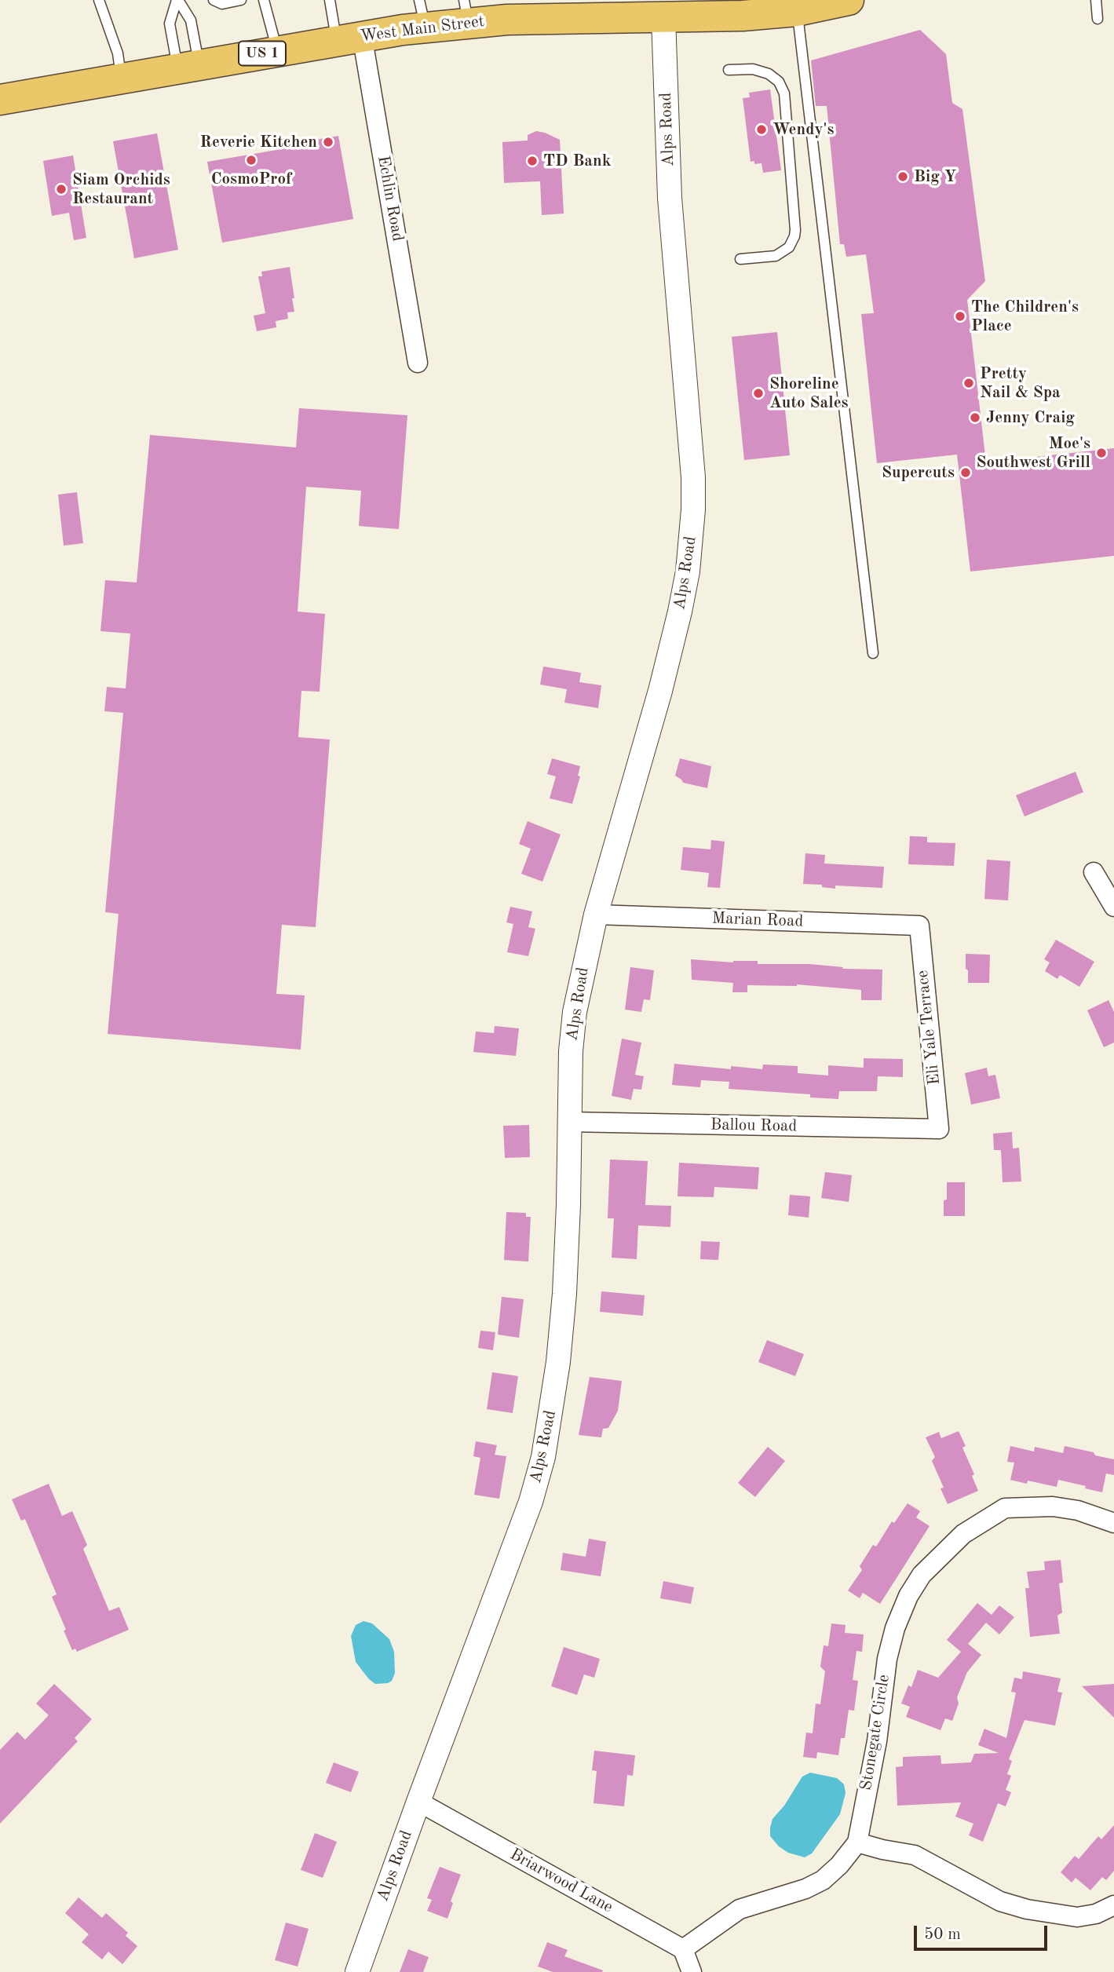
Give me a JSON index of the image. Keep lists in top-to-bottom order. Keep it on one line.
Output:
{"streets":{"main road":["West Main Street","US 1"],"street":["Alps Road","Echlin Road","Marian Road","Eli Yale Terrace","Ballou Road","Stonegate Circle","Briarwood Lane"]},"crossings":[["West Main Street","Alps Road"],["West Main Street","Echlin Road"],["Alps Road","Marian Road"],["Alps Road","Ballou Road"],["Alps Road","Briarwood Lane"],["Marian Road","Eli Yale Terrace"],["Eli Yale Terrace","Ballou Road"]],"places":["Wendy's","Reverie Kitchen","CosmoProf","TD Bank","Big Y","Siam Orchids Restaurant","The Children's Place","Pretty Nail & Spa","Shoreline Auto Sales","Jenny Craig","Moe's Southwest Grill","Supercuts"],"scale_bar":"50 m"}
